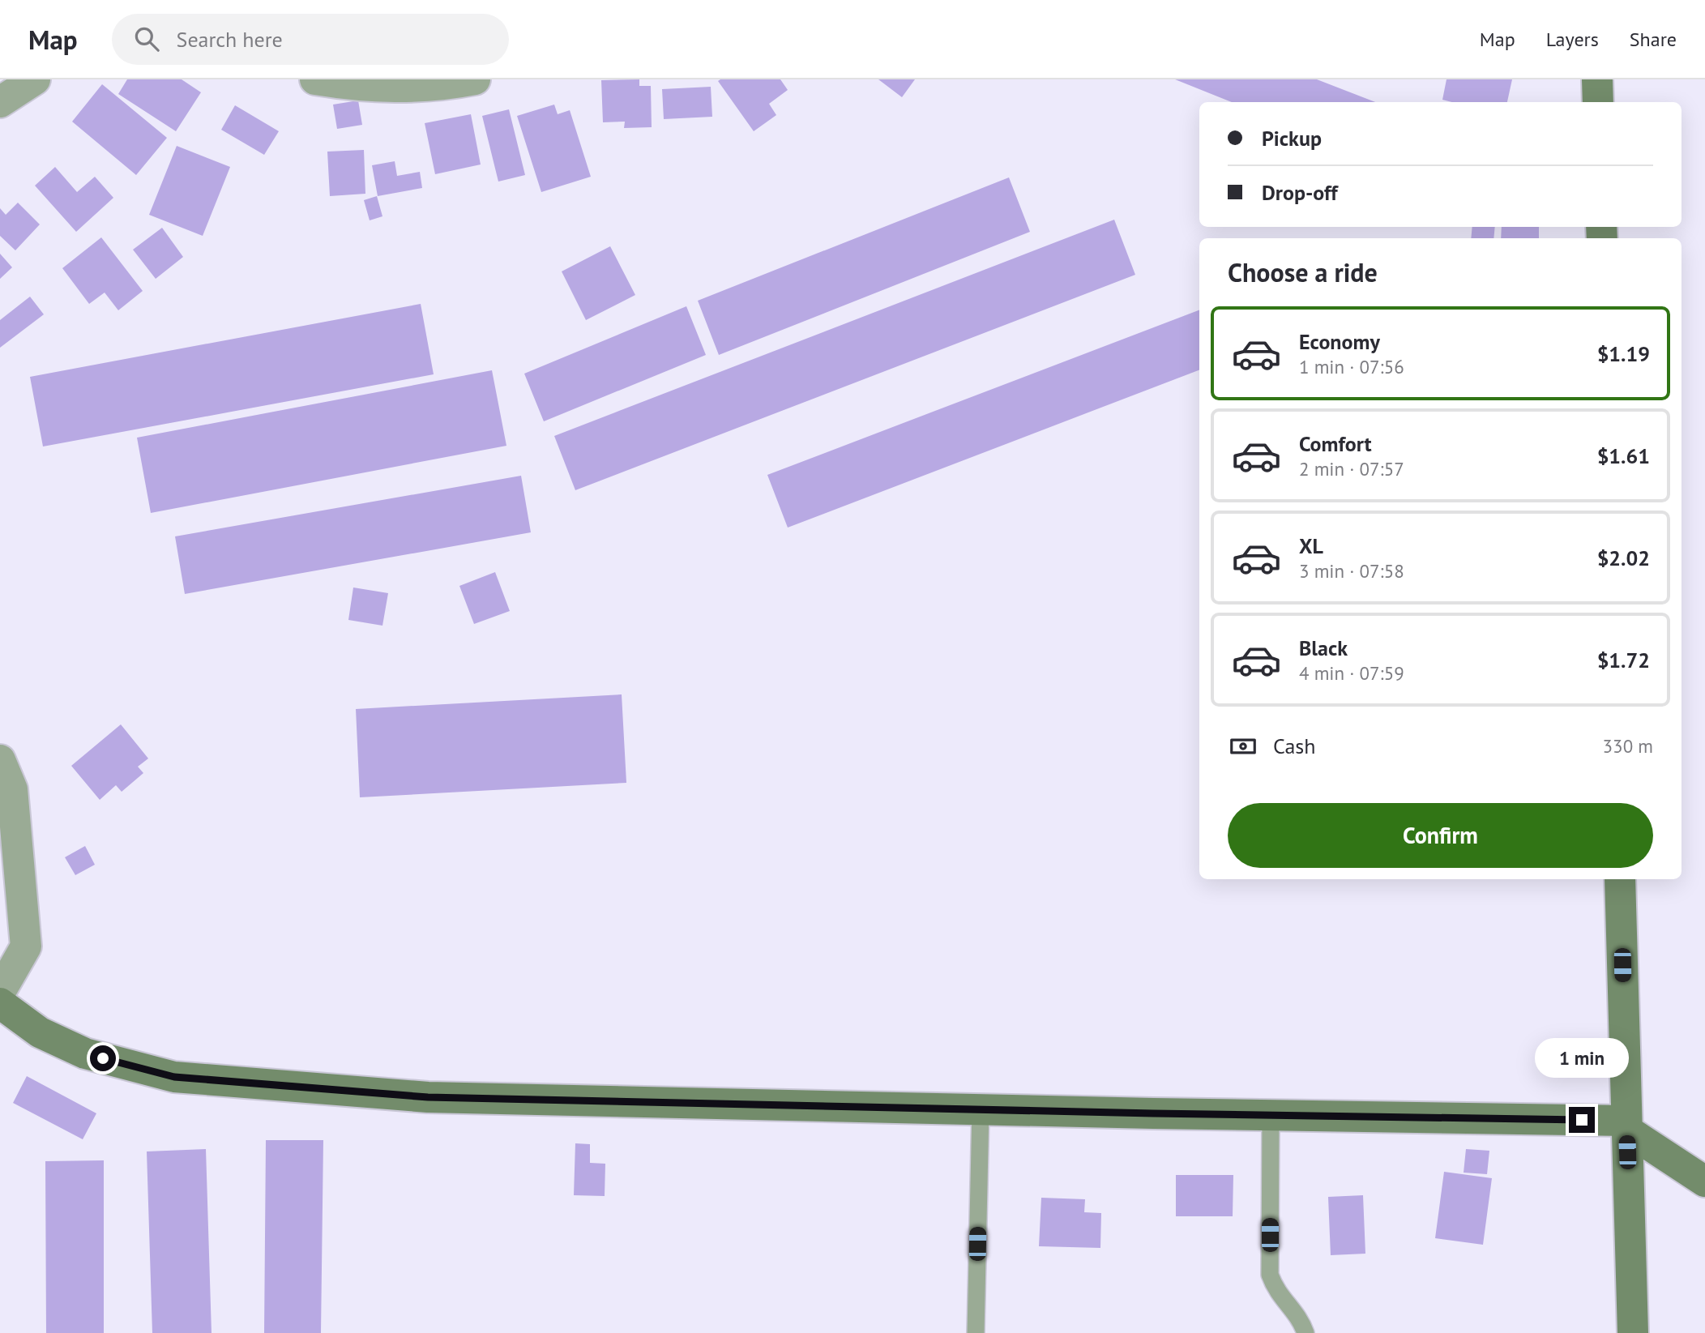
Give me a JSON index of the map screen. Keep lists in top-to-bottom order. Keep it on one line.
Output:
{"page":{"header":"Map","search":"Search here","nav":["Map","Layers","Share"],"banner":["Pickup","Drop-off"],"heading":"Choose a ride","list":[{"name":"Economy","note":"1 min · 07:56","value":"$1.19"},{"name":"Comfort","note":"2 min · 07:57","value":"$1.61"},{"name":"XL","note":"3 min · 07:58","value":"$2.02"},{"name":"Black","note":"4 min · 07:59","value":"$1.72"}],"pay":["Cash","330 m"],"buttons":"Confirm","bubble":"1 min"}}
